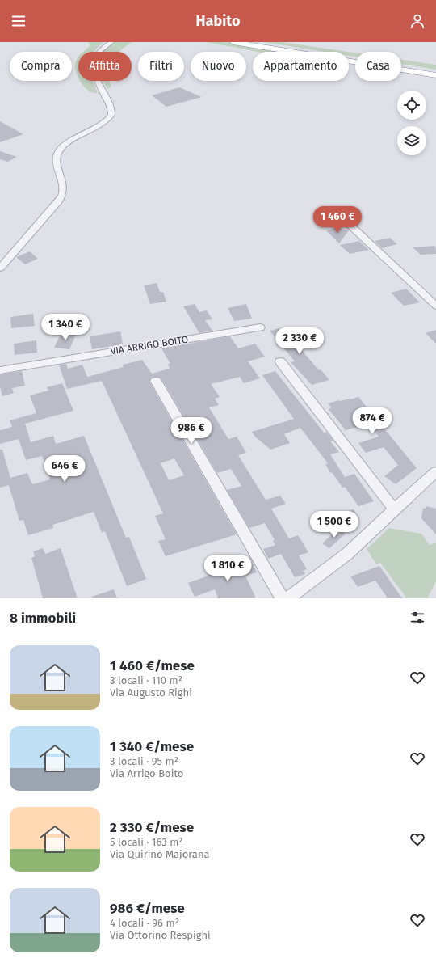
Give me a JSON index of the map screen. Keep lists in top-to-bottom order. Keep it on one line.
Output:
{"streets":{"street":["VIA ARRIGO BOITO"]},"page":{"header":"Habito","chip":["Compra","Affitta","Filtri","Nuovo","Appartamento","Casa"],"price":["1 460 €","1 340 €","2 330 €","874 €","986 €","646 €","1 500 €","1 810 €"],"heading":"8 immobili","list":[{"name":"1 460 €/mese","note":"3 locali · 110 m² · Via Augusto Righi"},{"name":"1 340 €/mese","note":"3 locali · 95 m² · Via Arrigo Boito"},{"name":"2 330 €/mese","note":"5 locali · 163 m² · Via Quirino Majorana"},{"name":"986 €/mese","note":"4 locali · 96 m² · Via Ottorino Respighi"}]}}
